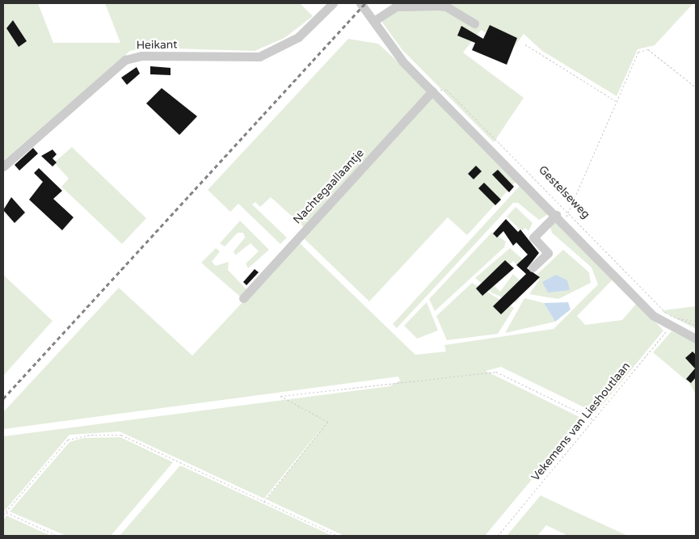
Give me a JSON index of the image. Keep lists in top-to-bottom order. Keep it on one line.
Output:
{"streets":{"street":["Heikant","Nachtegaallaantje","Gestelseweg"],"path":["Vekemens van Lieshoutlaan"]},"crossings":[["Nachtegaallaantje","Gestelseweg"],["Gestelseweg","Vekemens van Lieshoutlaan"]]}
